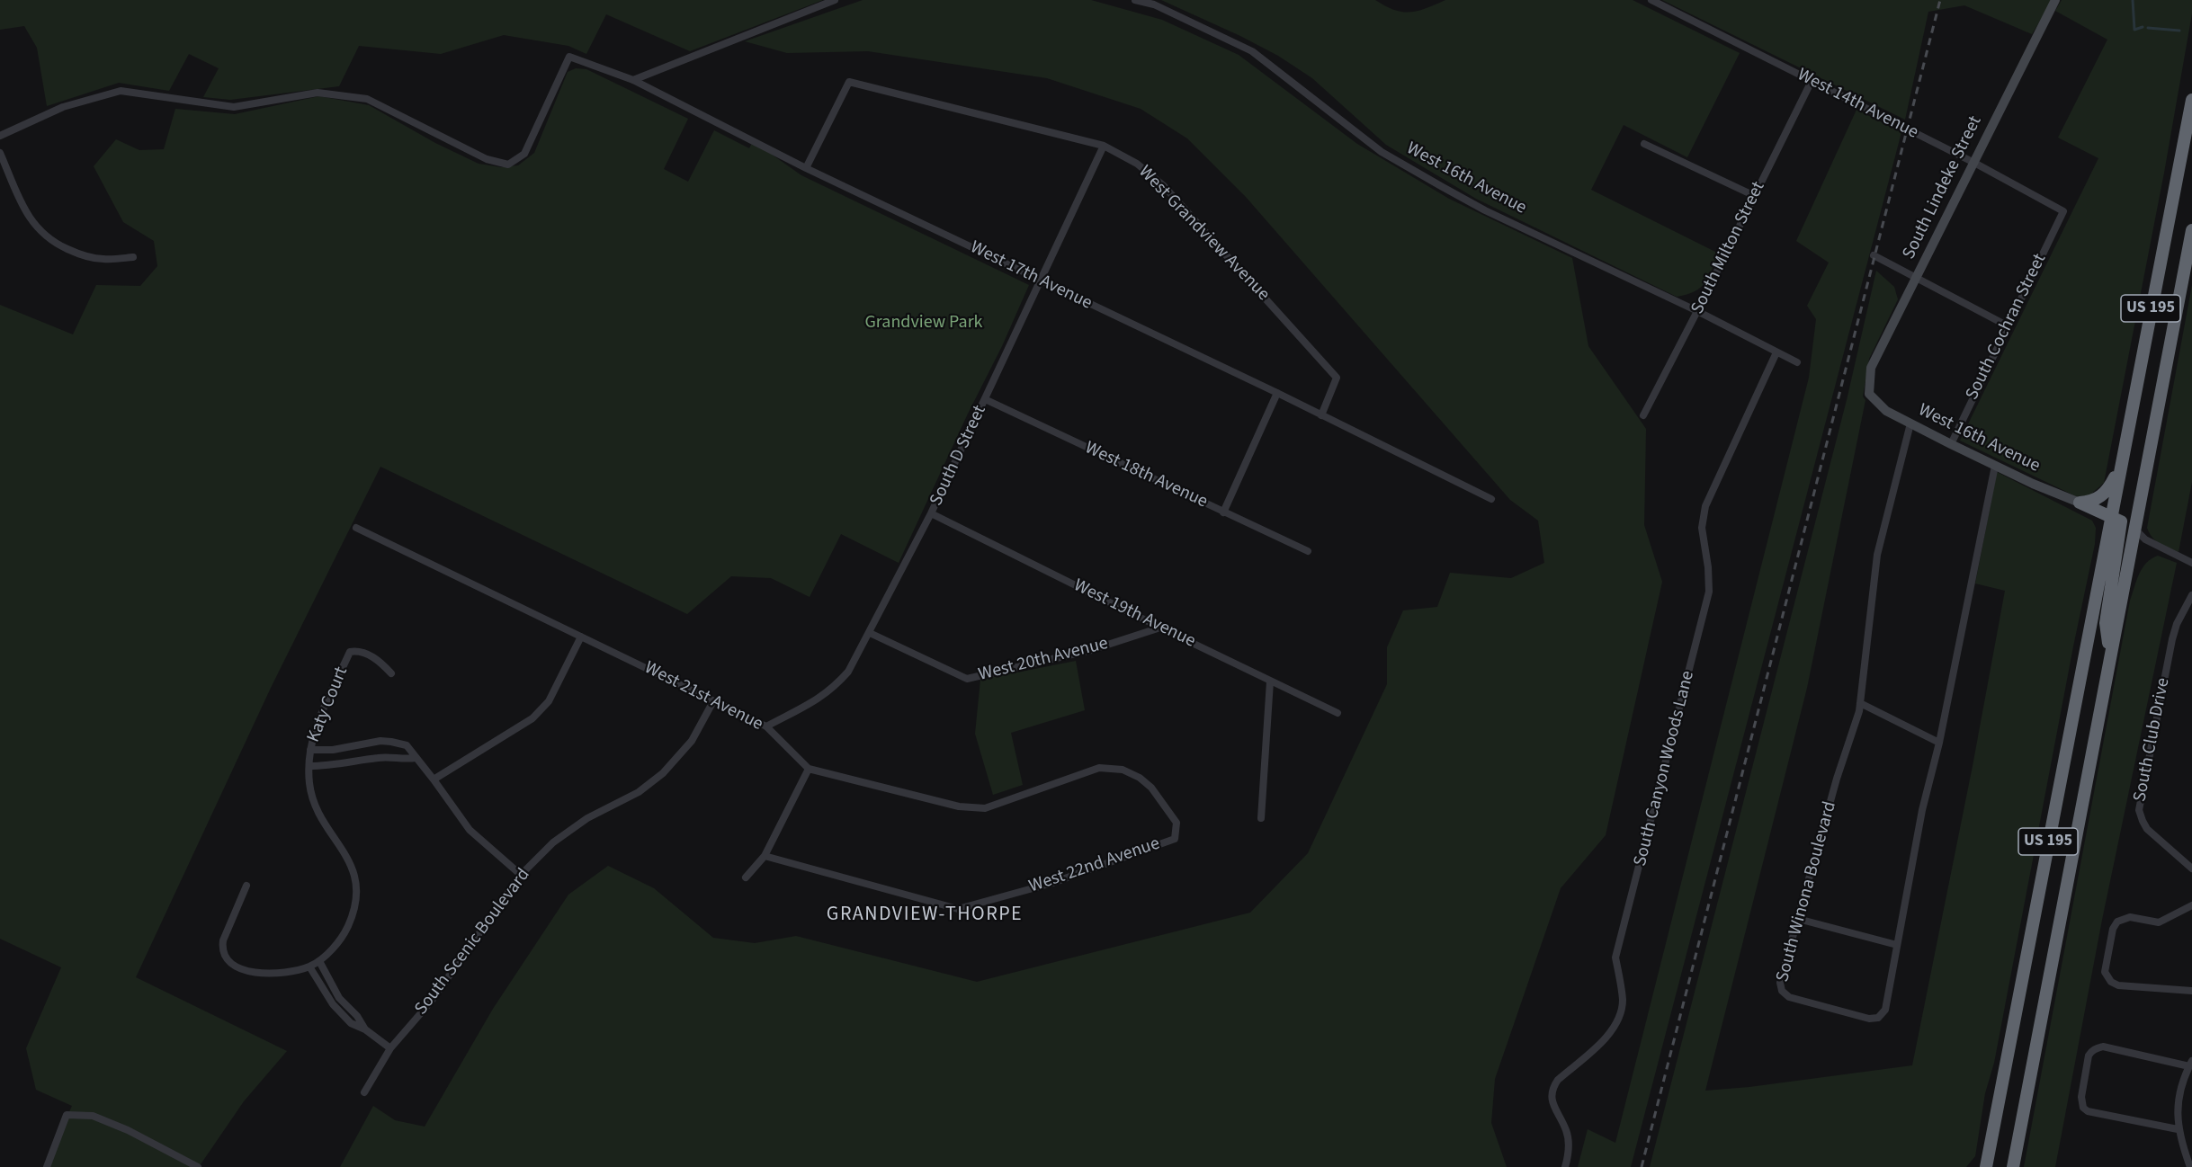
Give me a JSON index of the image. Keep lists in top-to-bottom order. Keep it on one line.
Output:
{"streets":{"highway":["US 195"],"street":["West 14th Avenue","West 16th Avenue","South Lindeke Street","West Grandview Avenue","South Milton Street","West 17th Avenue","South Cochran Street","South D Street","West 18th Avenue","West 19th Avenue","West 20th Avenue","West 21st Avenue","Katy Court","South Club Drive","South Canyon Woods Lane","West 22nd Avenue","South Winona Boulevard","South Scenic Boulevard"]},"crossings":[["West 14th Avenue","South Lindeke Street"],["West 14th Avenue","South Milton Street"],["West 14th Avenue","South Cochran Street"],["West 16th Avenue","South Lindeke Street"],["West 16th Avenue","South Milton Street"],["West 16th Avenue","South Cochran Street"],["West 16th Avenue","South Canyon Woods Lane"],["West 16th Avenue","South Winona Boulevard"],["West Grandview Avenue","West 17th Avenue"],["West Grandview Avenue","South D Street"],["West 17th Avenue","South D Street"],["South D Street","West 18th Avenue"],["South D Street","West 19th Avenue"],["South D Street","West 20th Avenue"],["South D Street","West 21st Avenue"],["West 19th Avenue","West 20th Avenue"],["West 21st Avenue","West 22nd Avenue"],["West 21st Avenue","South Scenic Boulevard"]],"districts":["GRANDVIEW-THORPE"],"parks":["Grandview Park"]}
